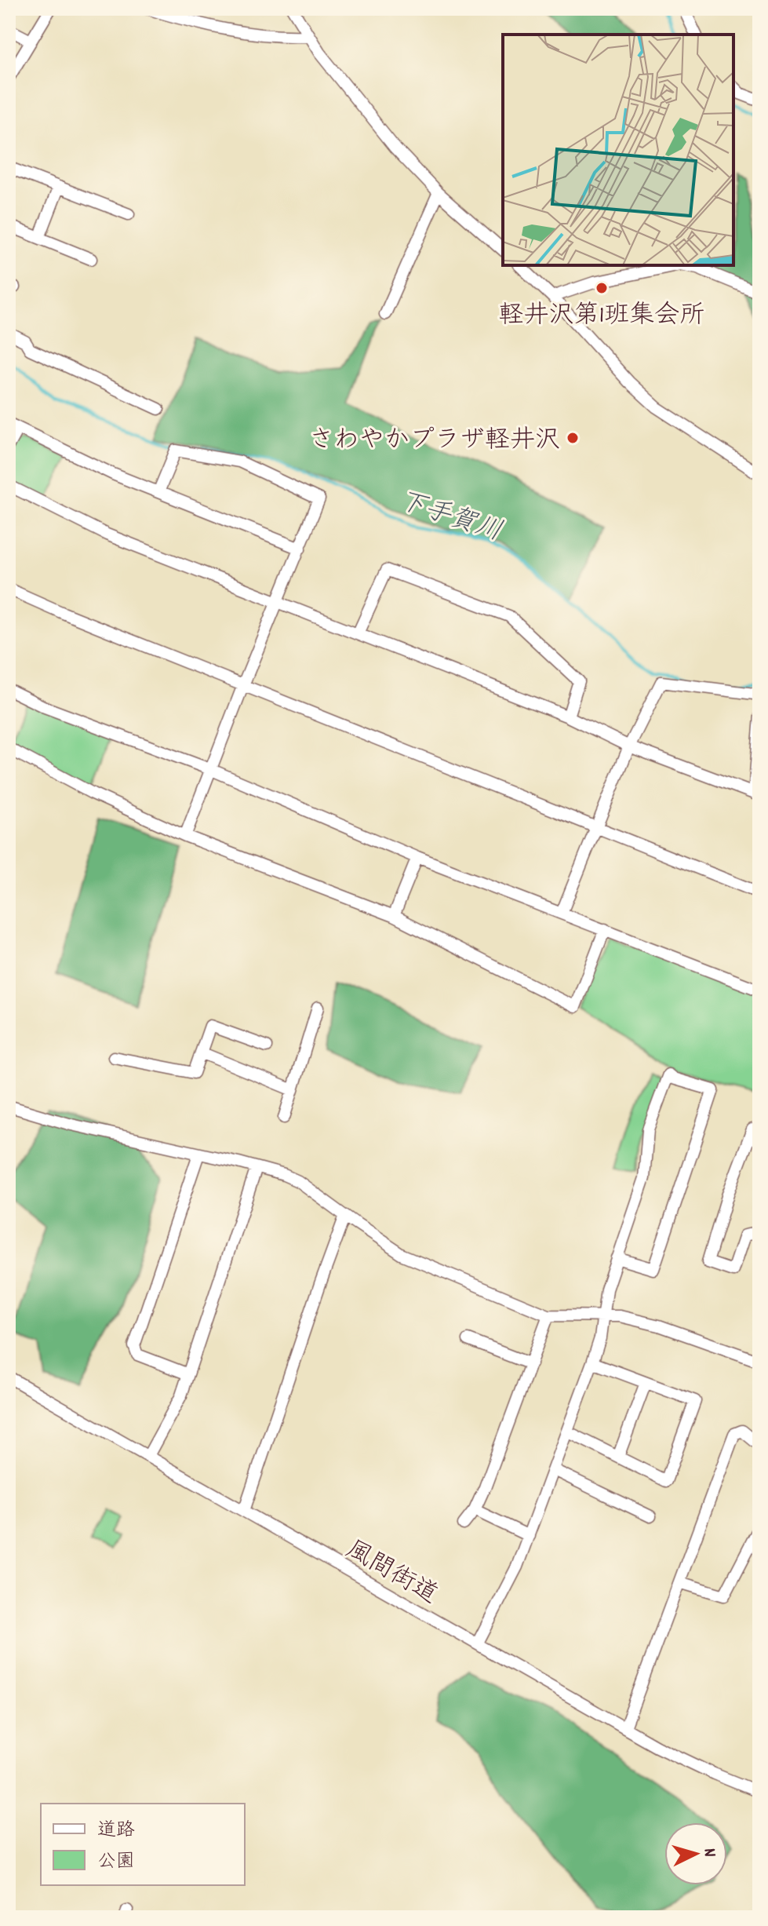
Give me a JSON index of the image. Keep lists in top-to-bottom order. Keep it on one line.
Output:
{"streets":{"street":["風間街道"]},"water":["下手賀川"],"places":["軽井沢第1班集会所","さわやかプラザ軽井沢"],"legend":["道路","公園"],"north":"right"}
